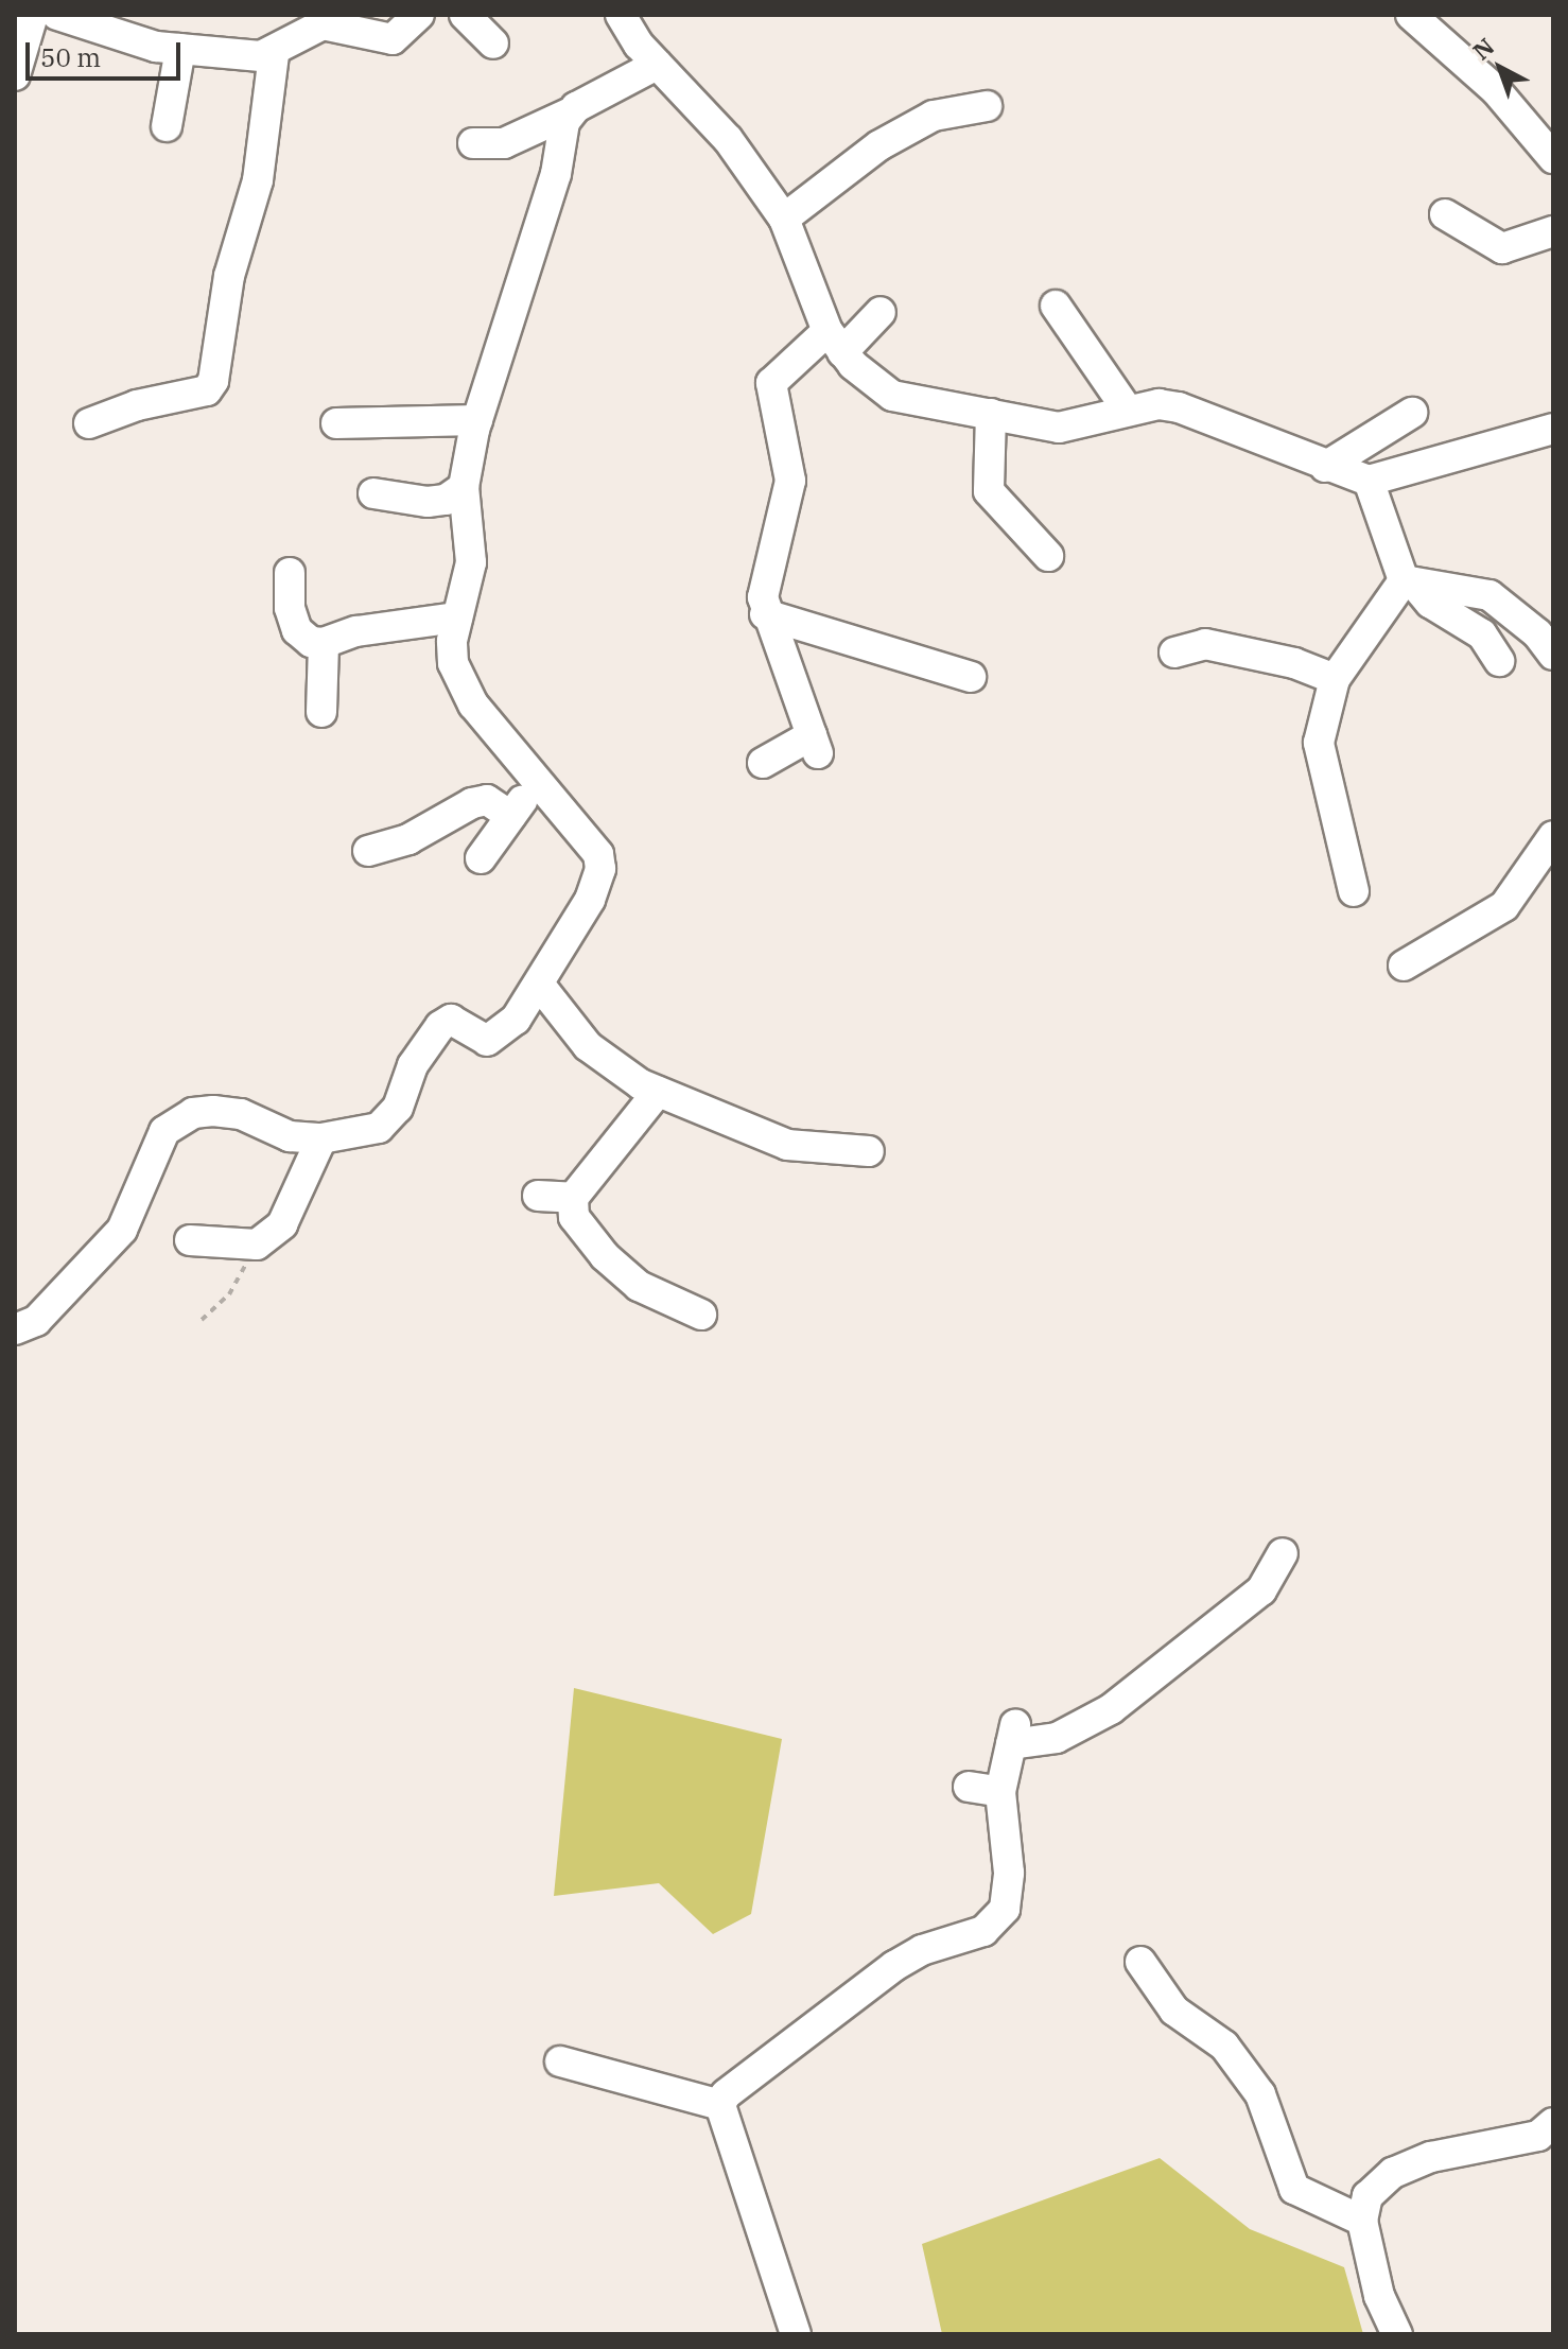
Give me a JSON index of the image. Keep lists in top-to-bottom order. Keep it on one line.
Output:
{"scale_bar":"50 m","north":"top left"}
